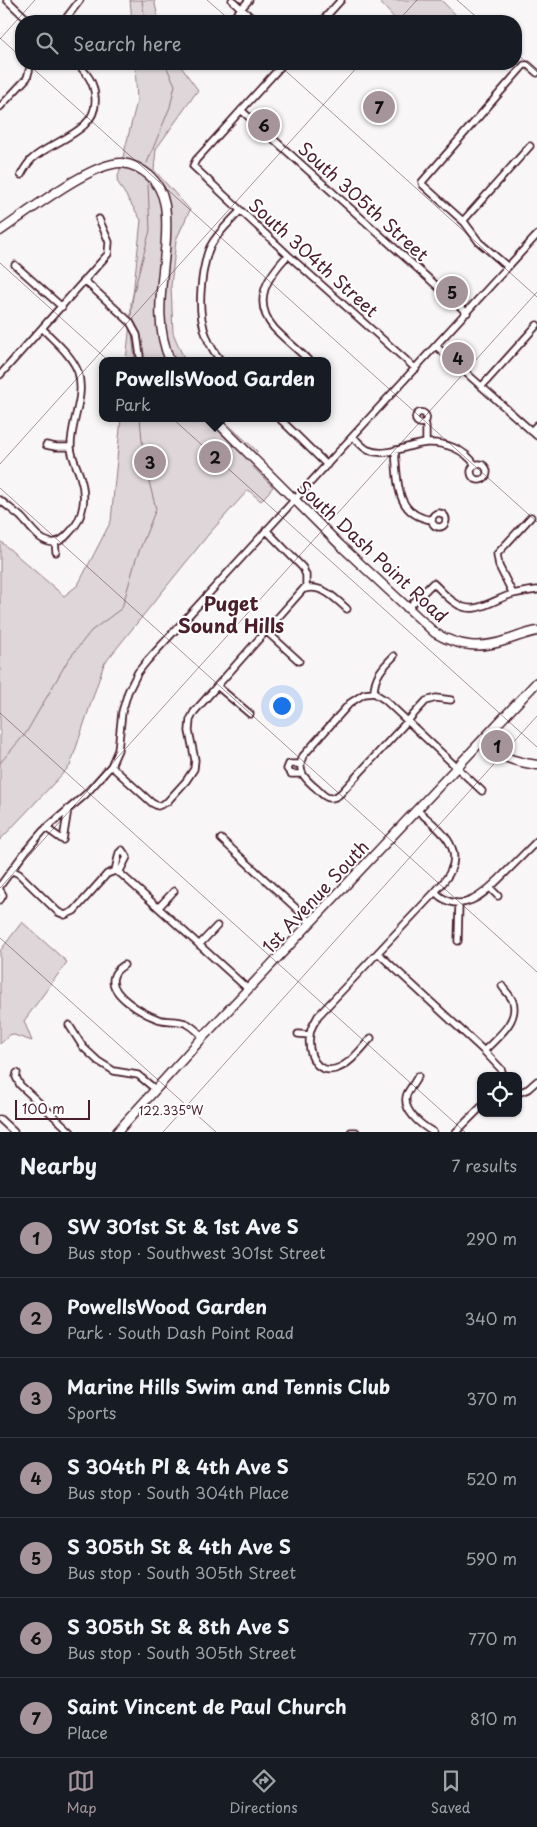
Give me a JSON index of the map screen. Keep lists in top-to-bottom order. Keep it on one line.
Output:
{"streets":{"main road":["South Dash Point Road","1st Avenue South"],"street":["South 305th Street","South 304th Street"]},"crossings":[["South 305th Street","South 304th Street"]],"districts":["Puget Sound Hills"],"scale_bar":"100 m","page":{"search":"Search here","pins":["7","6","5","4","2","3","1"],"popup":["PowellsWood Garden","Park"],"scale":"100 m","heading":["Nearby","7 results"],"list":[{"mark":"1","name":"SW 301st St & 1st Ave S","note":"Bus stop · Southwest 301st Street","value":"290 m"},{"mark":"2","name":"PowellsWood Garden","note":"Park · South Dash Point Road","value":"340 m"},{"mark":"3","name":"Marine Hills Swim and Tennis Club","note":"Sports","value":"370 m"},{"mark":"4","name":"S 304th Pl & 4th Ave S","note":"Bus stop · South 304th Place","value":"520 m"},{"mark":"5","name":"S 305th St & 4th Ave S","note":"Bus stop · South 305th Street","value":"590 m"},{"mark":"6","name":"S 305th St & 8th Ave S","note":"Bus stop · South 305th Street","value":"770 m"},{"mark":"7","name":"Saint Vincent de Paul Church","note":"Place","value":"810 m"}],"nav":["Map","Directions","Saved"]},"coordinates":["122.335°W"]}
